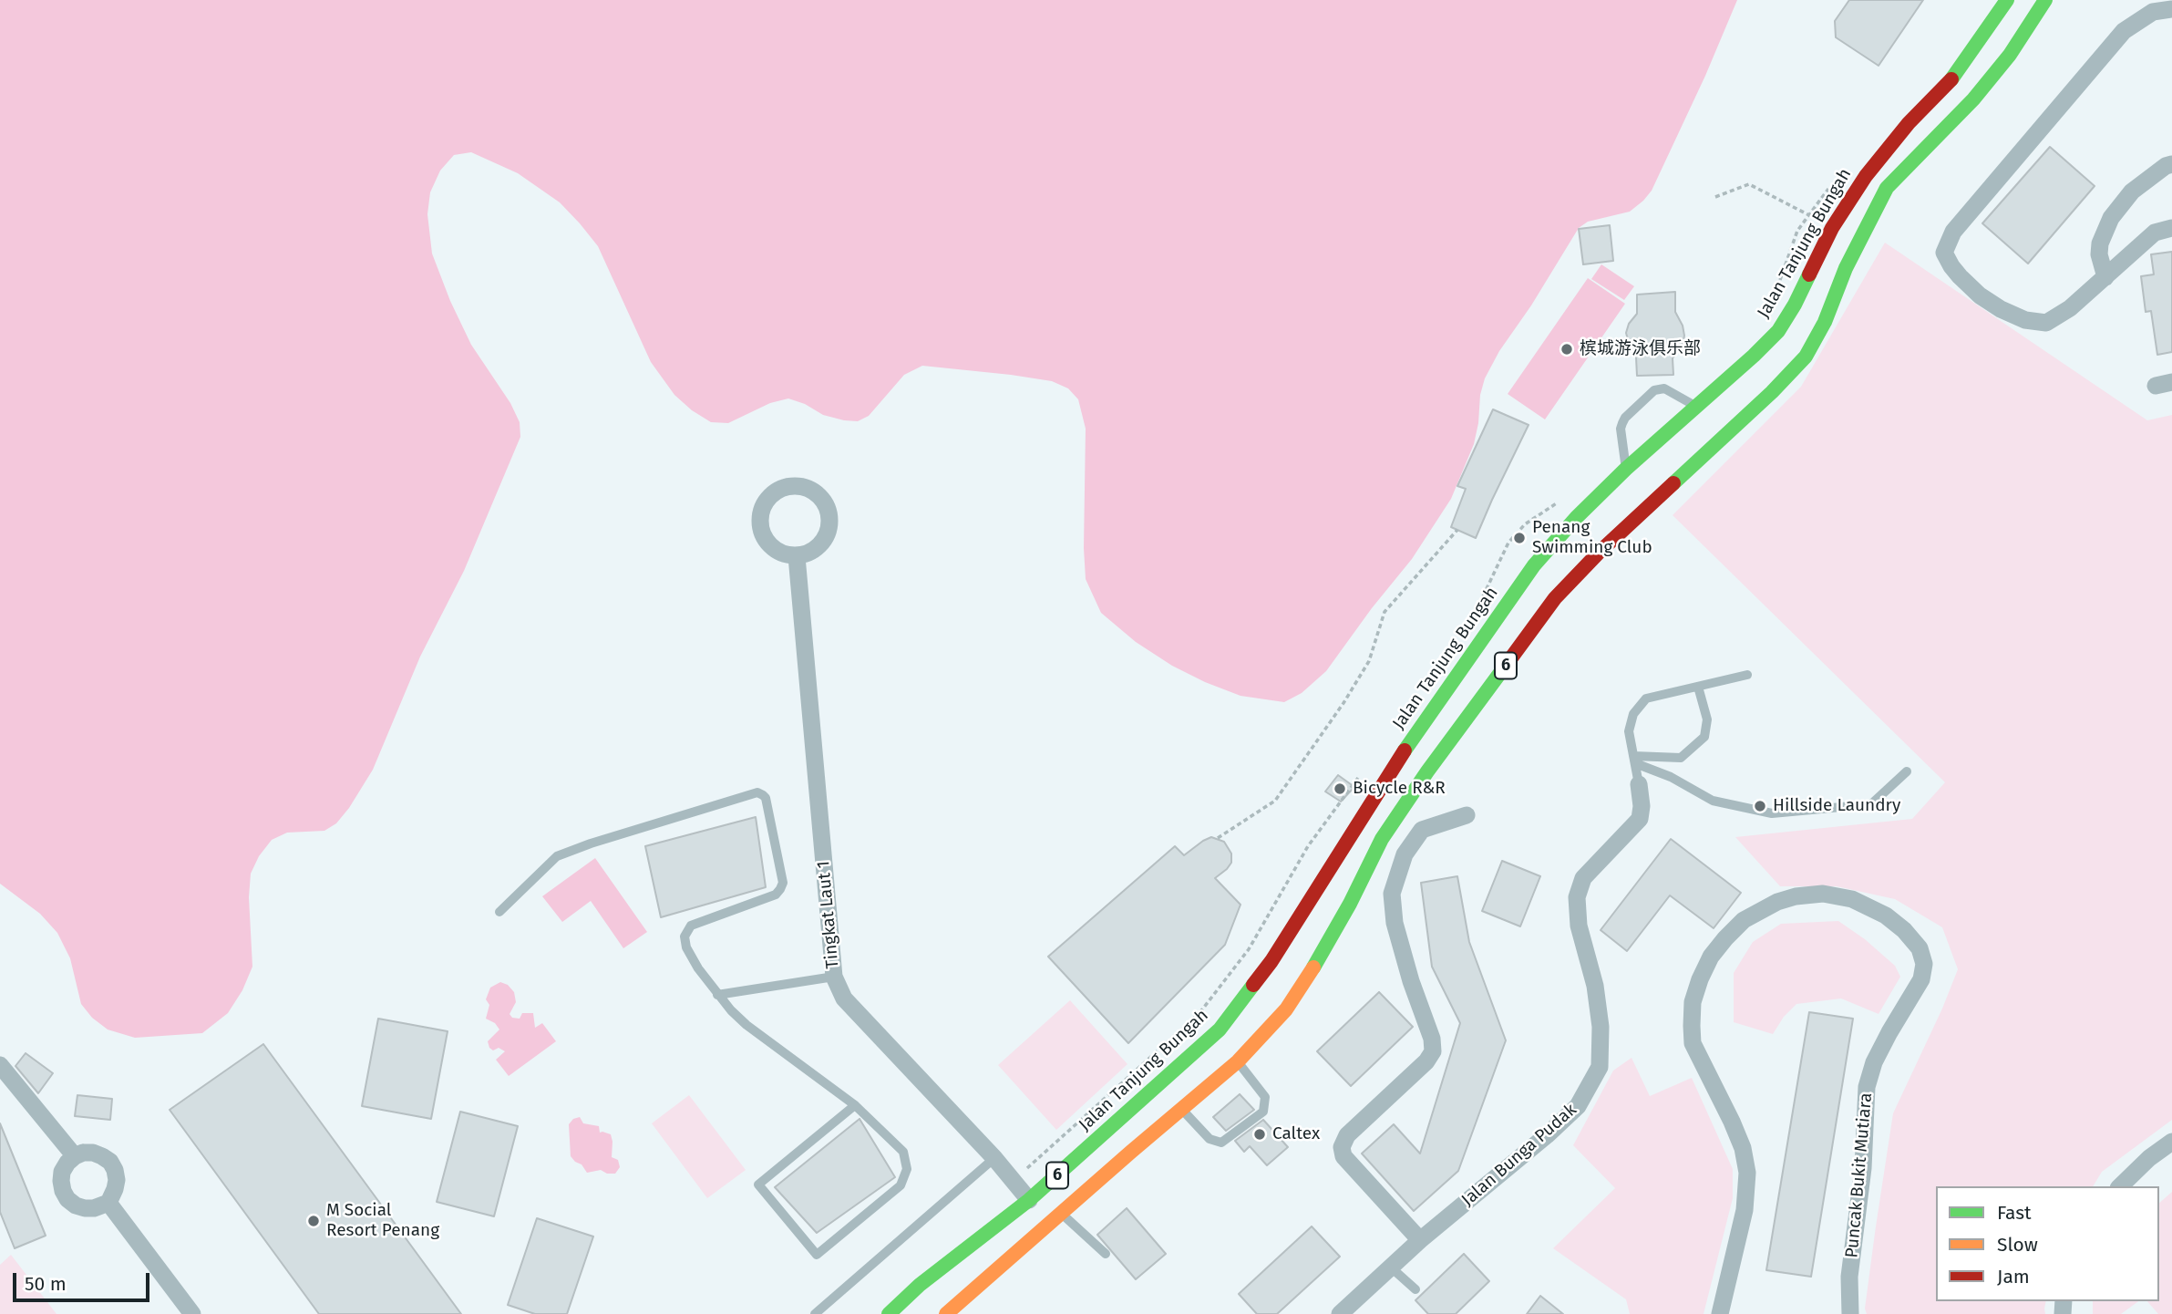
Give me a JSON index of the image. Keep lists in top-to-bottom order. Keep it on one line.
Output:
{"streets":{"main road":["Jalan Tanjung Bungah","6"],"street":["Tingkat Laut 1","Jalan Bunga Pudak","Puncak Bukit Mutiara"]},"crossings":[["Jalan Tanjung Bungah","Tingkat Laut 1"]],"places":["槟城游泳俱乐部","Penang Swimming Club","Bicycle R&R","Hillside Laundry","Caltex","M Social Resort Penang"],"legend":["Fast","Slow","Jam"],"scale_bar":"50 m"}
